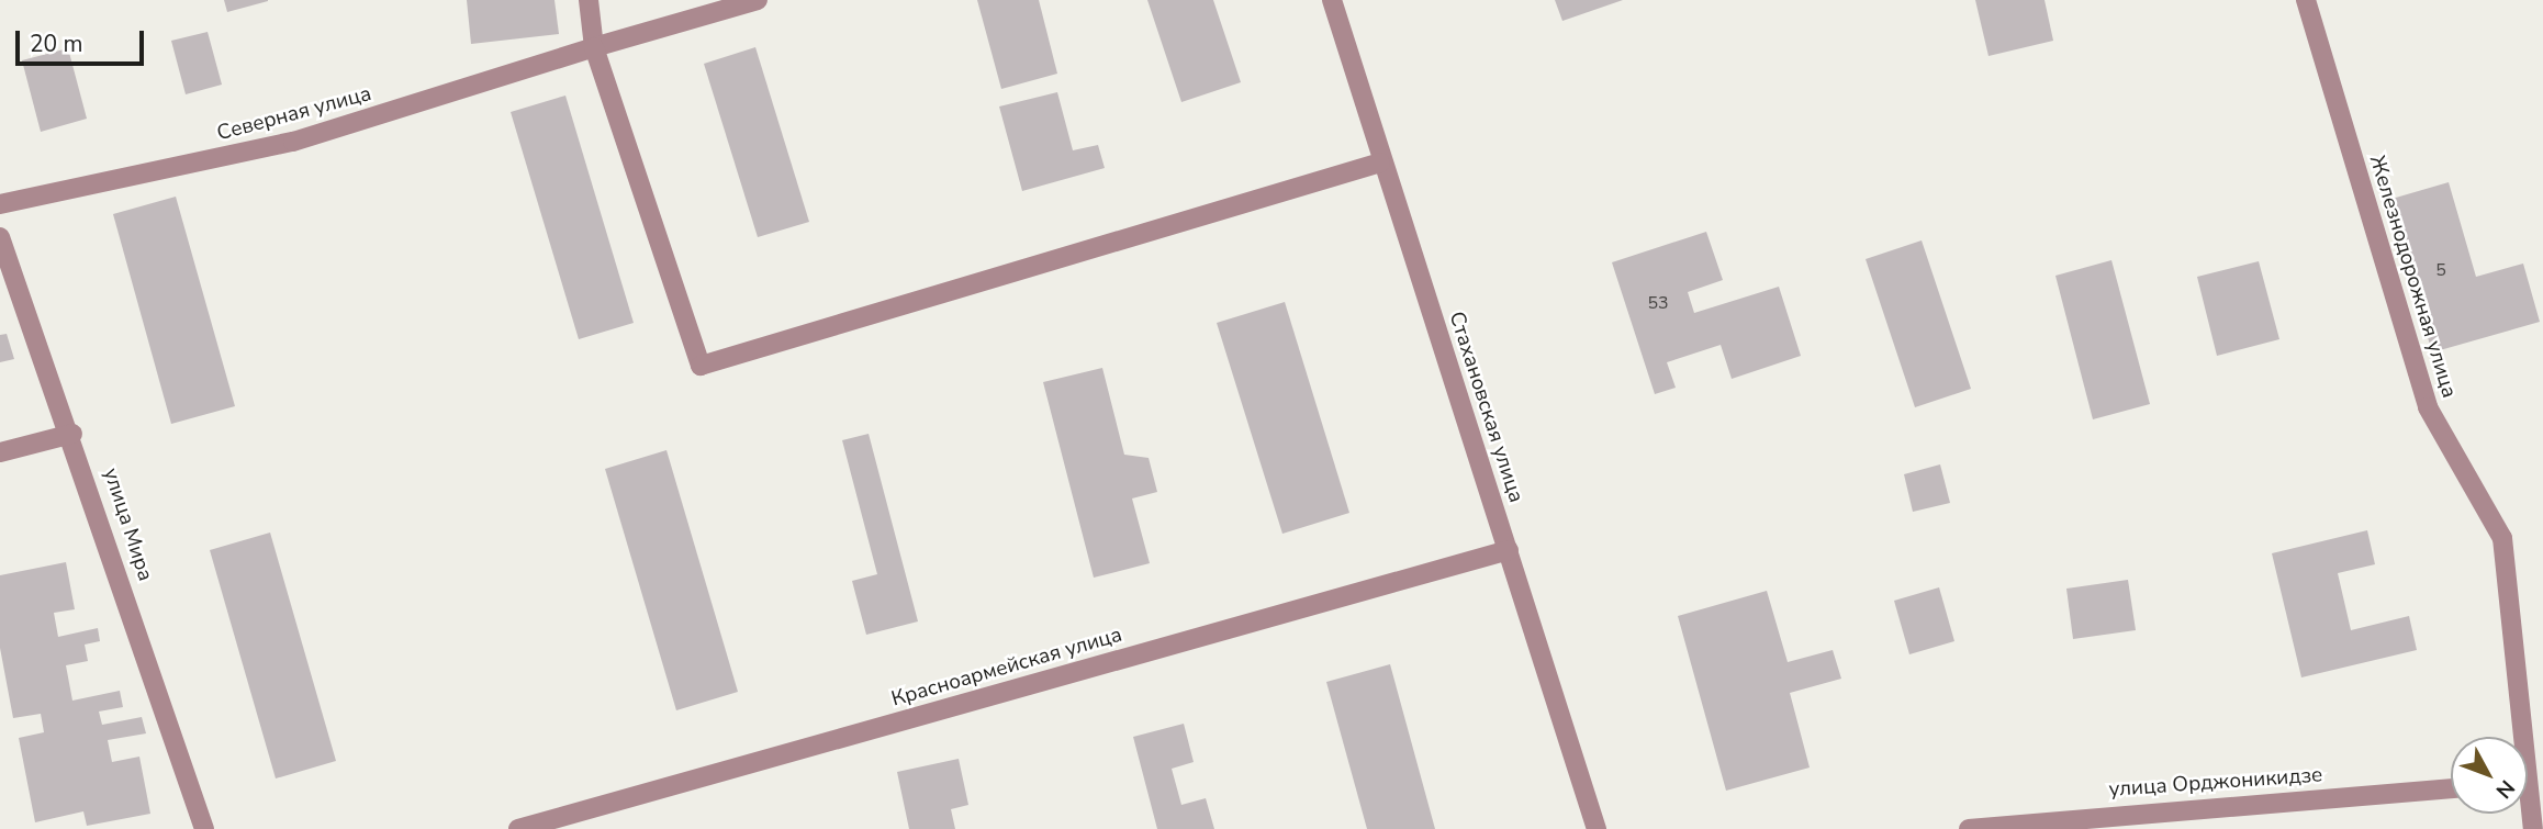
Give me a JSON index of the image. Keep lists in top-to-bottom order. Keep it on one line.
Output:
{"streets":{"street":["Северная улица","Железнодорожная улица","Стахановская улица","улица Мира","Красноармейская улица","улица Орджоникидзе"]},"crossings":[["Стахановская улица","Красноармейская улица"]],"house_numbers":["5","53"],"scale_bar":"20 m","north":"bottom right"}
